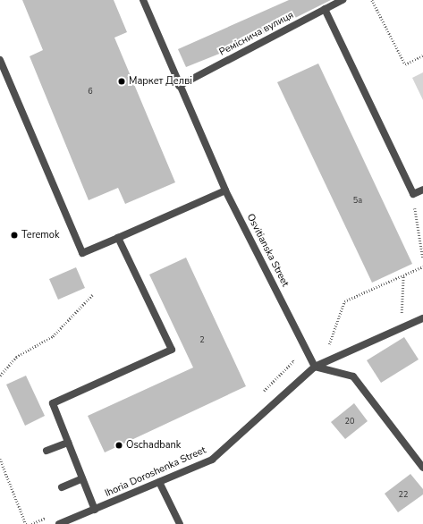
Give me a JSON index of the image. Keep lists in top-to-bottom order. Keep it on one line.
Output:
{"streets":{"street":["Реміснича вулиця","Osvitianska Street","Ihoria Doroshenka Street"]},"crossings":[["Реміснича вулиця","Osvitianska Street"],["Osvitianska Street","Ihoria Doroshenka Street"]],"places":["Маркет Делві","Teremok","Oschadbank"],"house_numbers":["6","5а","2","20","22"]}
